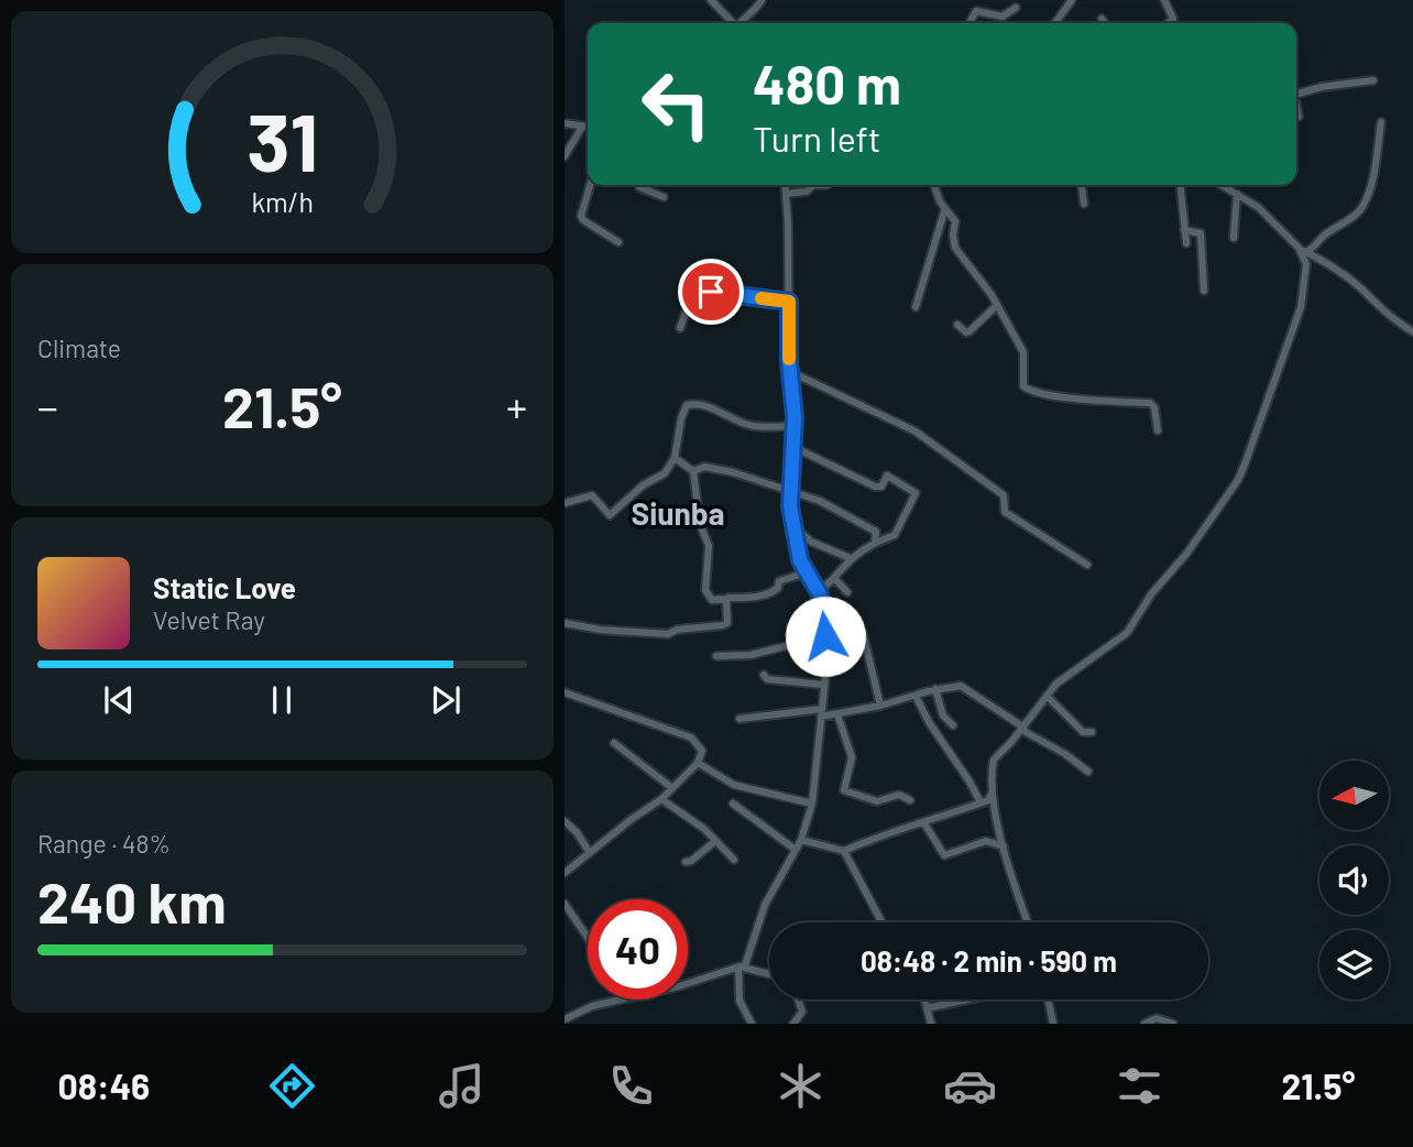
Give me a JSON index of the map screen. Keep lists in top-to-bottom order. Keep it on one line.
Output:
{"districts":["Siunba"],"north":"left","page":{"turn":["480 m","Turn left"],"tile":["Climate",["Range · 48%","240 km"]],"heat":["−","21.5°","+"],"song":["Static Love","Velvet Ray"],"limit":"40","trip":"08:48 · 2 min · 590 m","tabs":["08:46","21.5°"],"gauge":["31","km/h"]}}
